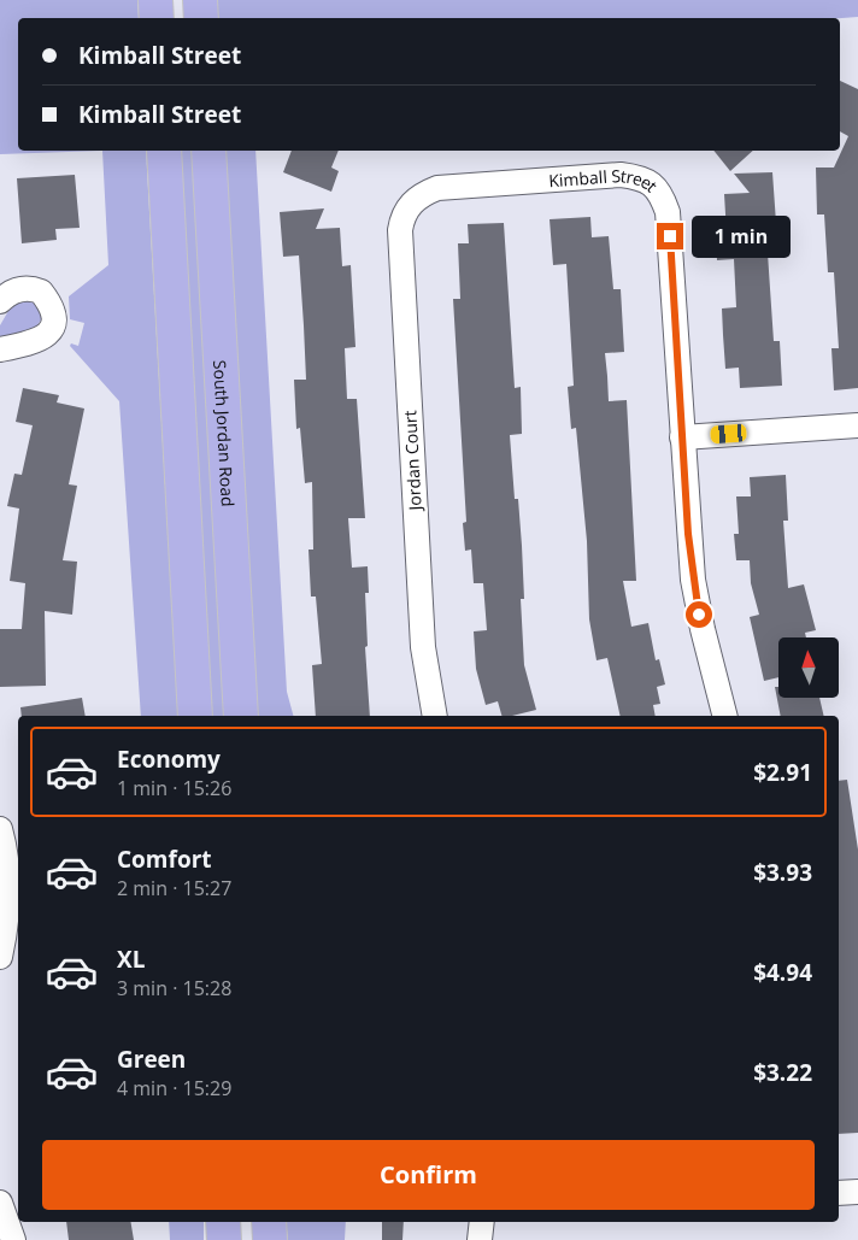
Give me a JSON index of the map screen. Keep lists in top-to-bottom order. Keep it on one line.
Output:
{"streets":{"main road":["South Jordan Road"],"street":["Kimball Street","Jordan Court"]},"crossings":[["Kimball Street","Jordan Court"]],"north":"top","page":{"banner":["Kimball Street","Kimball Street"],"bubble":"1 min","list":[{"name":"Economy","note":"1 min · 15:26","value":"$2.91"},{"name":"Comfort","note":"2 min · 15:27","value":"$3.93"},{"name":"XL","note":"3 min · 15:28","value":"$4.94"},{"name":"Green","note":"4 min · 15:29","value":"$3.22"}],"buttons":"Confirm"}}
